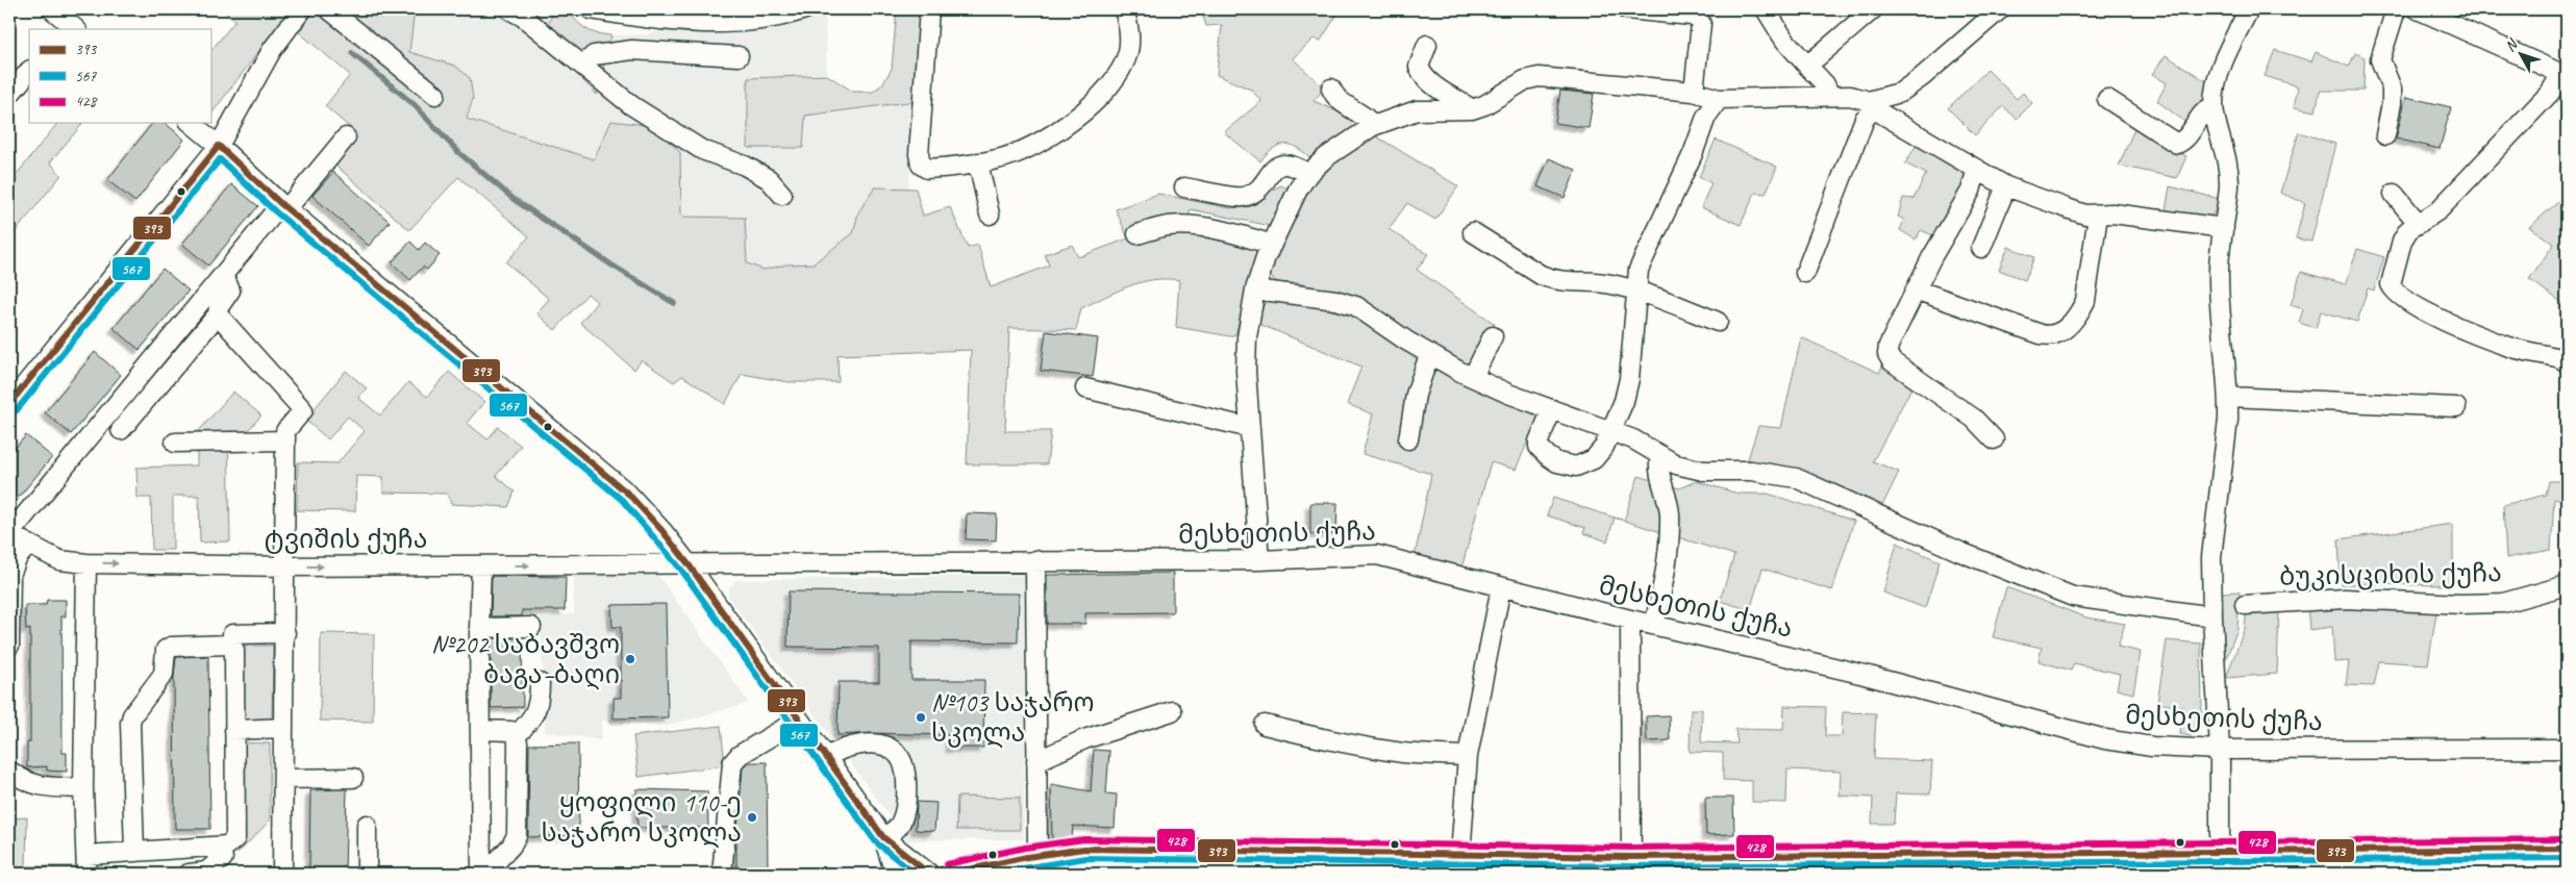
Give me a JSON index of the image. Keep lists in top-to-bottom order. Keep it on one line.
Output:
{"streets":{"street":["მესხეთის ქუჩა","ტვიშის ქუჩა","ბუკისციხის ქუჩა"]},"crossings":[["მესხეთის ქუჩა","ტვიშის ქუჩა"]],"places":["№202 საბავშვო ბაგა–ბაღი","№103 საჯარო სკოლა","ყოფილი 110-ე საჯარო სკოლა"],"lines":["transit line 393","transit line 567","transit line 428"],"legend":["393","567","428"],"north":"top left"}
